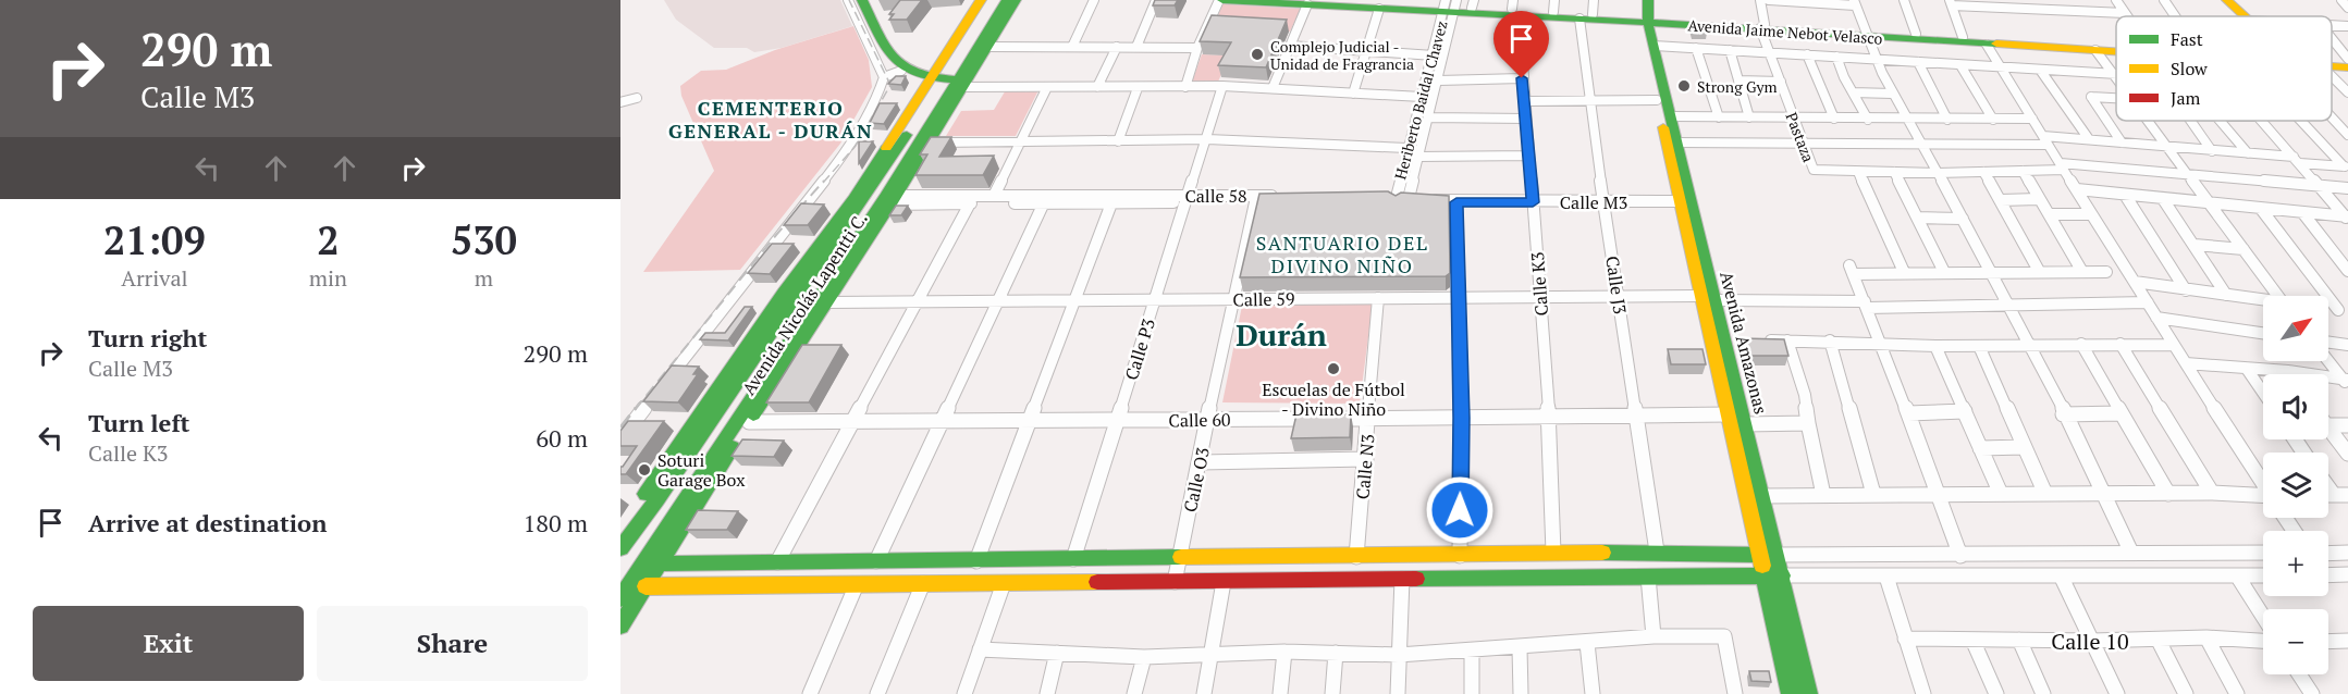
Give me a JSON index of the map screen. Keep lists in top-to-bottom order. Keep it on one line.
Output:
{"streets":{"main road":["Avenida Jaime Nebot Velasco","Avenida Nicolás Lapentti C.","Avenida Amazonas"],"street":["Heriberto Baidal Chavez","Pastaza","Calle 58","Calle M3","Calle K3","Calle J3","Calle 59","Calle P3","Calle 60","Calle N3","Calle O3","Calle 10"]},"crossings":[["Avenida Jaime Nebot Velasco","Heriberto Baidal Chavez"],["Avenida Jaime Nebot Velasco","Pastaza"],["Avenida Jaime Nebot Velasco","Calle K3"],["Avenida Jaime Nebot Velasco","Calle J3"],["Avenida Jaime Nebot Velasco","Avenida Amazonas"],["Heriberto Baidal Chavez","Calle M3"],["Calle 58","Avenida Nicolás Lapentti C."],["Calle 58","Calle P3"],["Calle 58","Calle O3"],["Calle M3","Calle K3"],["Calle M3","Calle J3"],["Calle M3","Avenida Amazonas"],["Calle K3","Calle 59"],["Calle K3","Calle 60"],["Calle J3","Calle 59"],["Calle J3","Calle 60"],["Calle 59","Avenida Nicolás Lapentti C."],["Calle 59","Avenida Amazonas"],["Calle 59","Calle P3"],["Calle 59","Calle N3"],["Calle 59","Calle O3"],["Avenida Nicolás Lapentti C.","Calle 60"],["Avenida Amazonas","Calle 60"],["Calle P3","Calle 60"],["Calle 60","Calle N3"],["Calle 60","Calle O3"]],"districts":["CEMENTERIO GENERAL - DURÁN","SANTUARIO DEL DIVINO NIÑO","Durán"],"places":["Complejo Judicial - Unidad de Fragrancia","Strong Gym","Escuelas de Fútbol - Divino Niño","Soturi Garage Box"],"legend":["Fast","Slow","Jam"],"north":"top right","page":{"turn":["290 m","Calle M3"],"eta":["21:09","Arrival","2","min","530","m"],"map_buttons":["+","−"],"list":[{"name":"Turn right","note":"Calle M3","value":"290 m"},{"name":"Turn left","note":"Calle K3","value":"60 m"},{"name":"Arrive at destination","value":"180 m"}],"buttons":["Exit","Share"]}}
